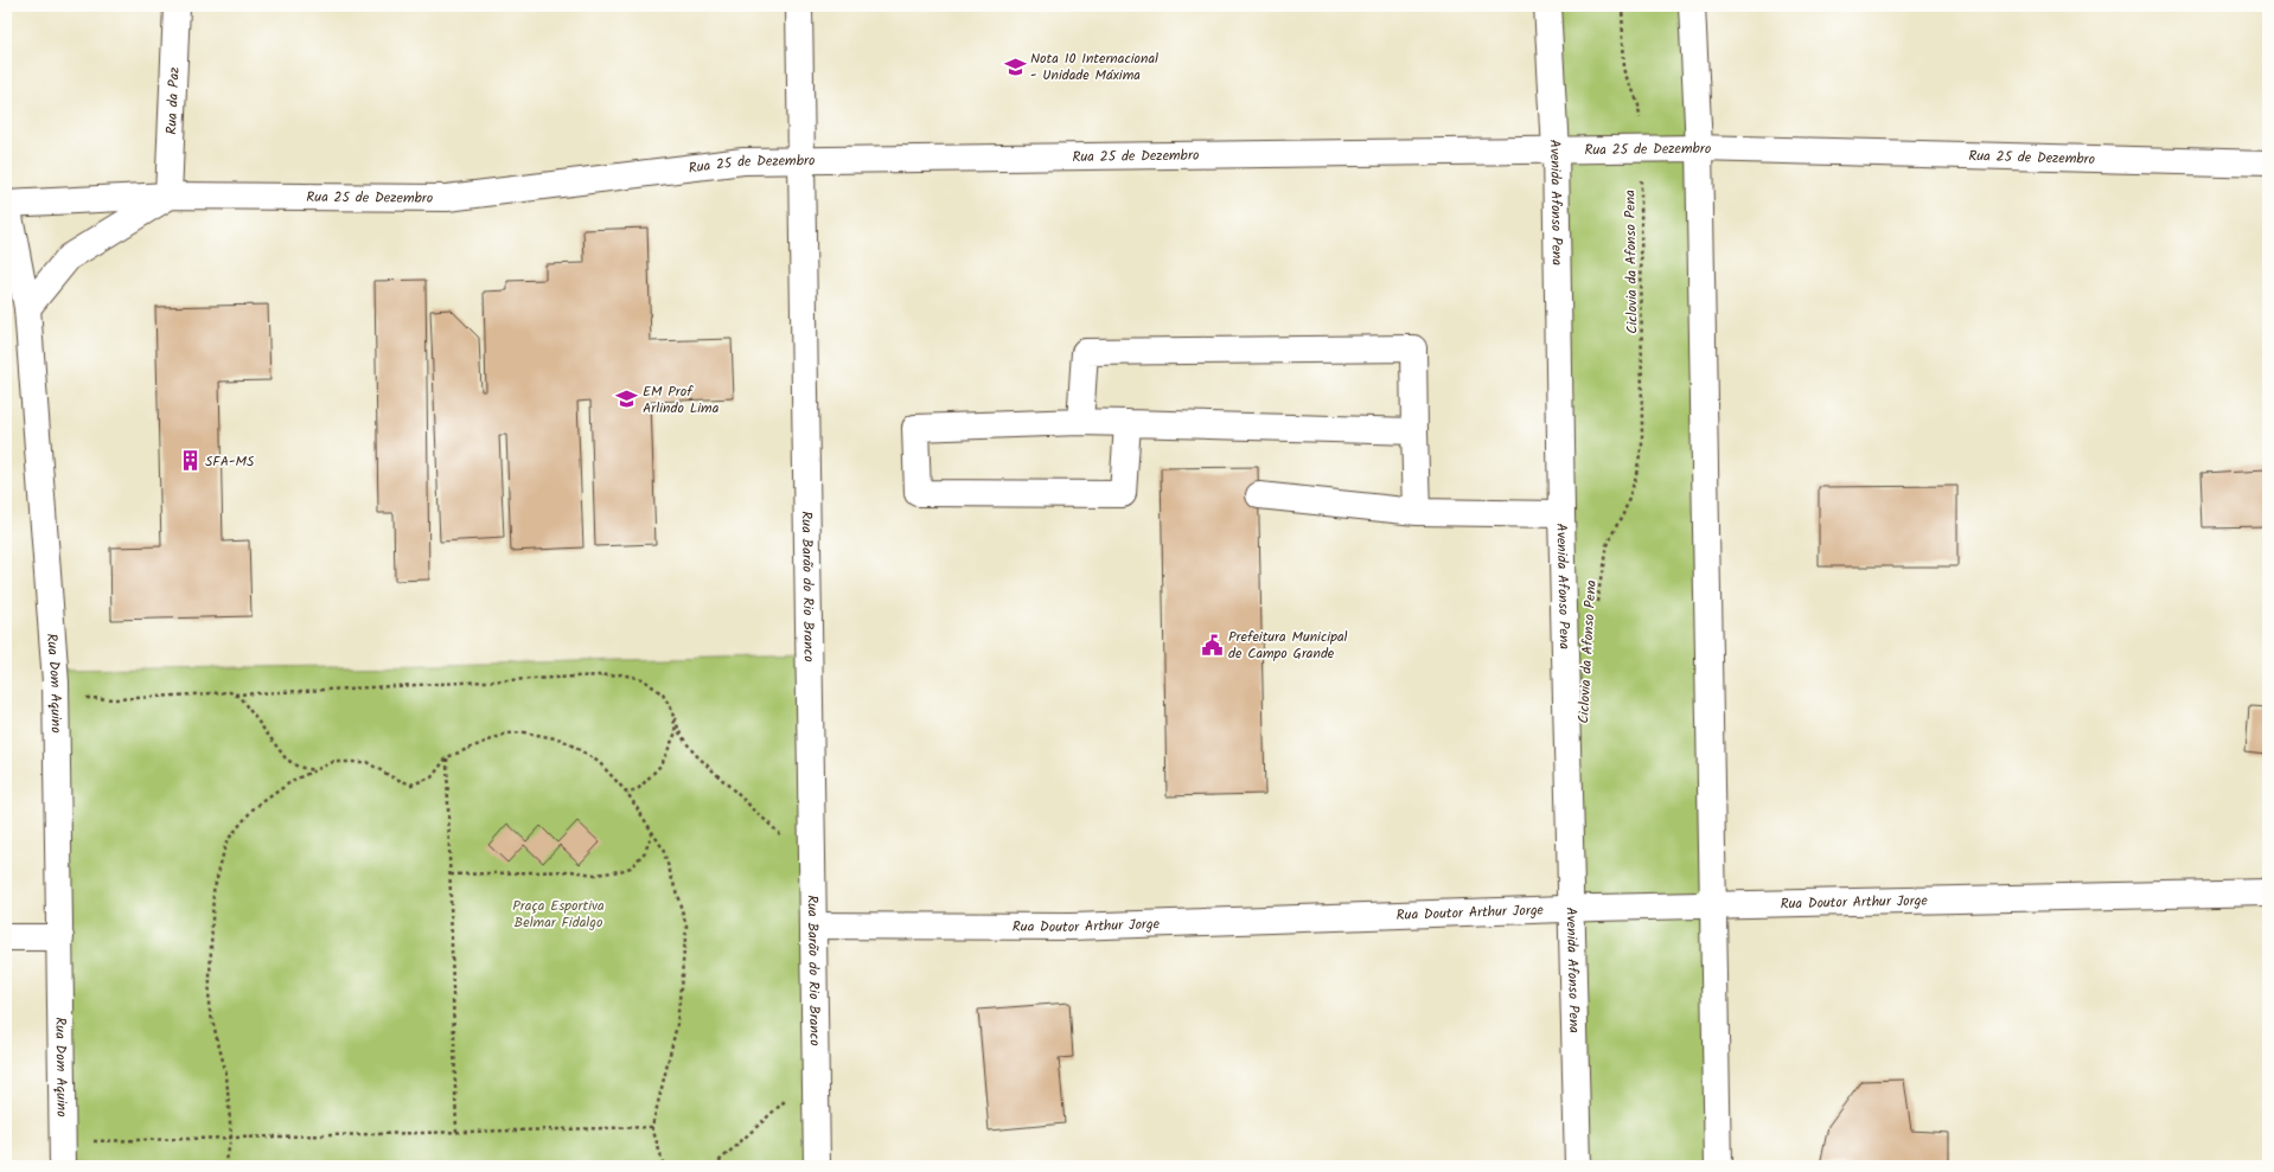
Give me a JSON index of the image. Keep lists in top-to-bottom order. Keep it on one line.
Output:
{"streets":{"street":["Rua da Paz","Rua 25 de Dezembro","Avenida Afonso Pena","Rua Barão do Rio Branco","Rua Dom Aquino","Rua Doutor Arthur Jorge"],"path":["Ciclovia da Afonso Pena"]},"crossings":[["Rua da Paz","Rua 25 de Dezembro"],["Rua 25 de Dezembro","Avenida Afonso Pena"],["Rua 25 de Dezembro","Ciclovia da Afonso Pena"],["Rua 25 de Dezembro","Rua Barão do Rio Branco"],["Rua 25 de Dezembro","Rua Dom Aquino"],["Avenida Afonso Pena","Rua Doutor Arthur Jorge"],["Rua Barão do Rio Branco","Rua Doutor Arthur Jorge"]],"parks":["Praça Esportiva Belmar Fidalgo"],"places":{"school or university":["Nota 10 Internacional - Unidade Máxima","EM Prof Arlindo Lima"],"building":["SFA-MS"],"public building":["Prefeitura Municipal de Campo Grande"]}}
